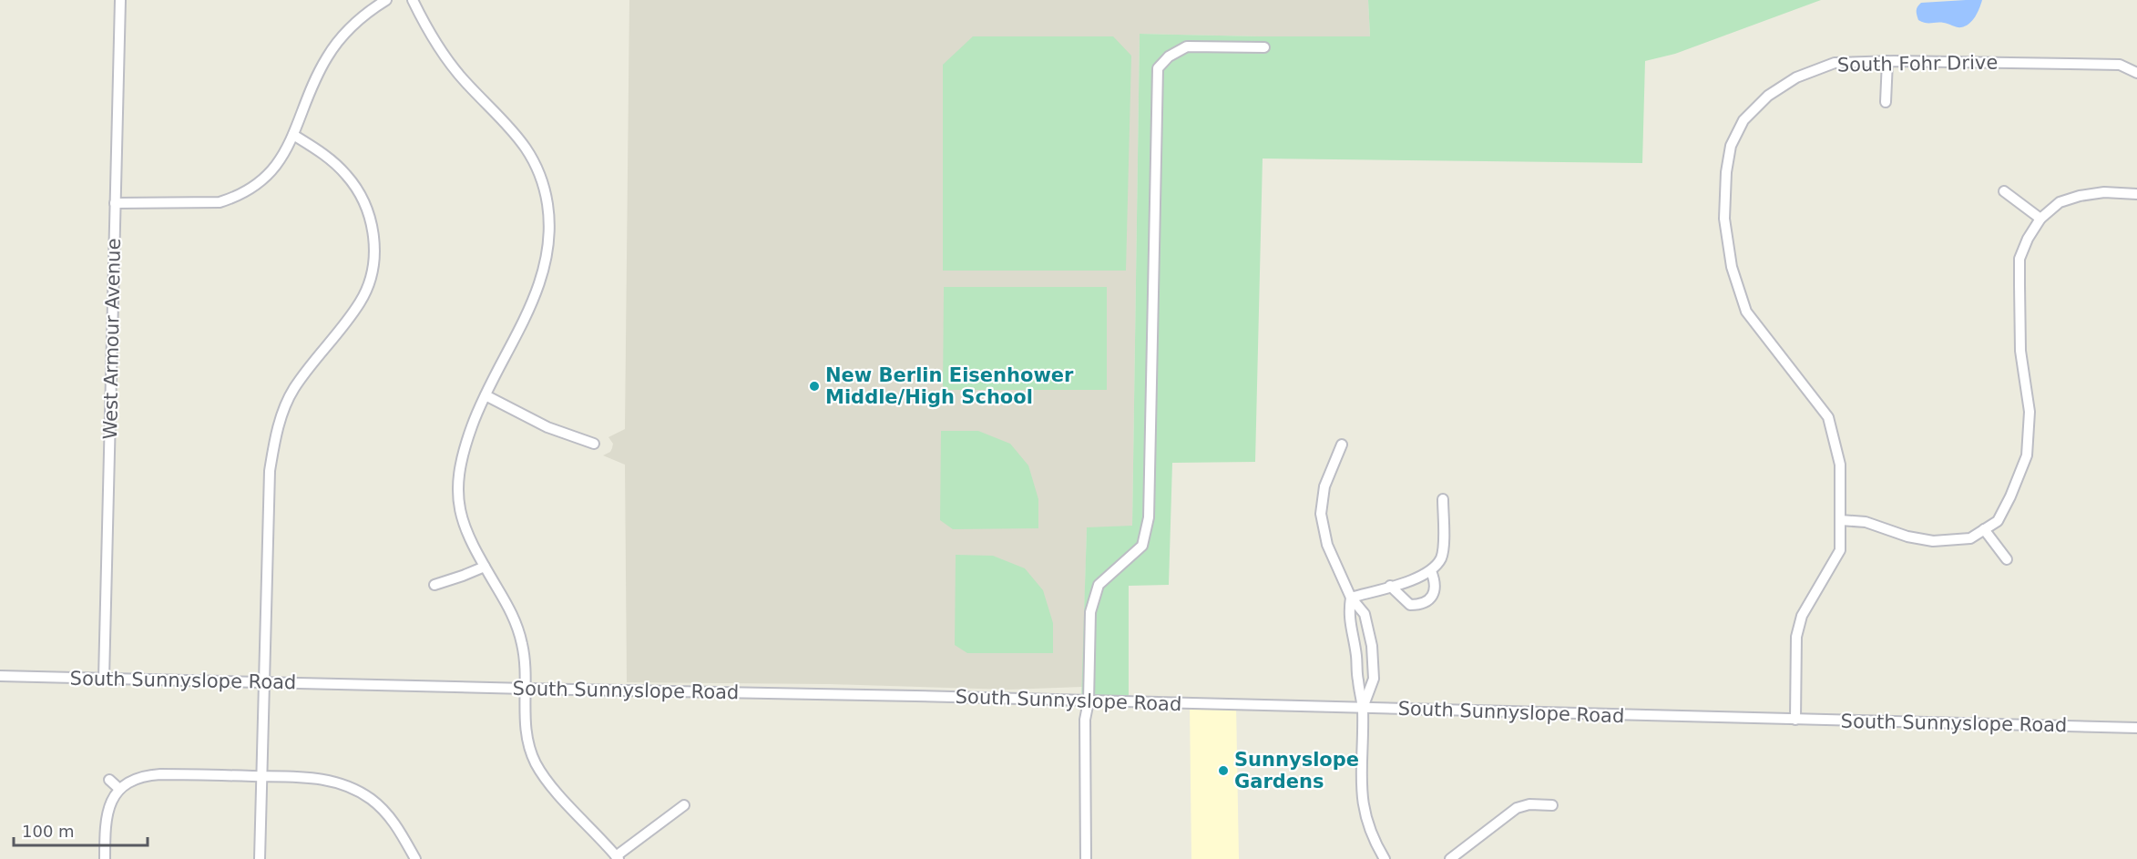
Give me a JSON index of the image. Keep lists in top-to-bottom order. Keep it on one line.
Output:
{"streets":{"street":["South Fohr Drive","West Armour Avenue","South Sunnyslope Road"]},"crossings":[["South Fohr Drive","South Sunnyslope Road"],["West Armour Avenue","South Sunnyslope Road"]],"places":["New Berlin Eisenhower Middle/High School","Sunnyslope Gardens"],"scale_bar":"100 m"}
